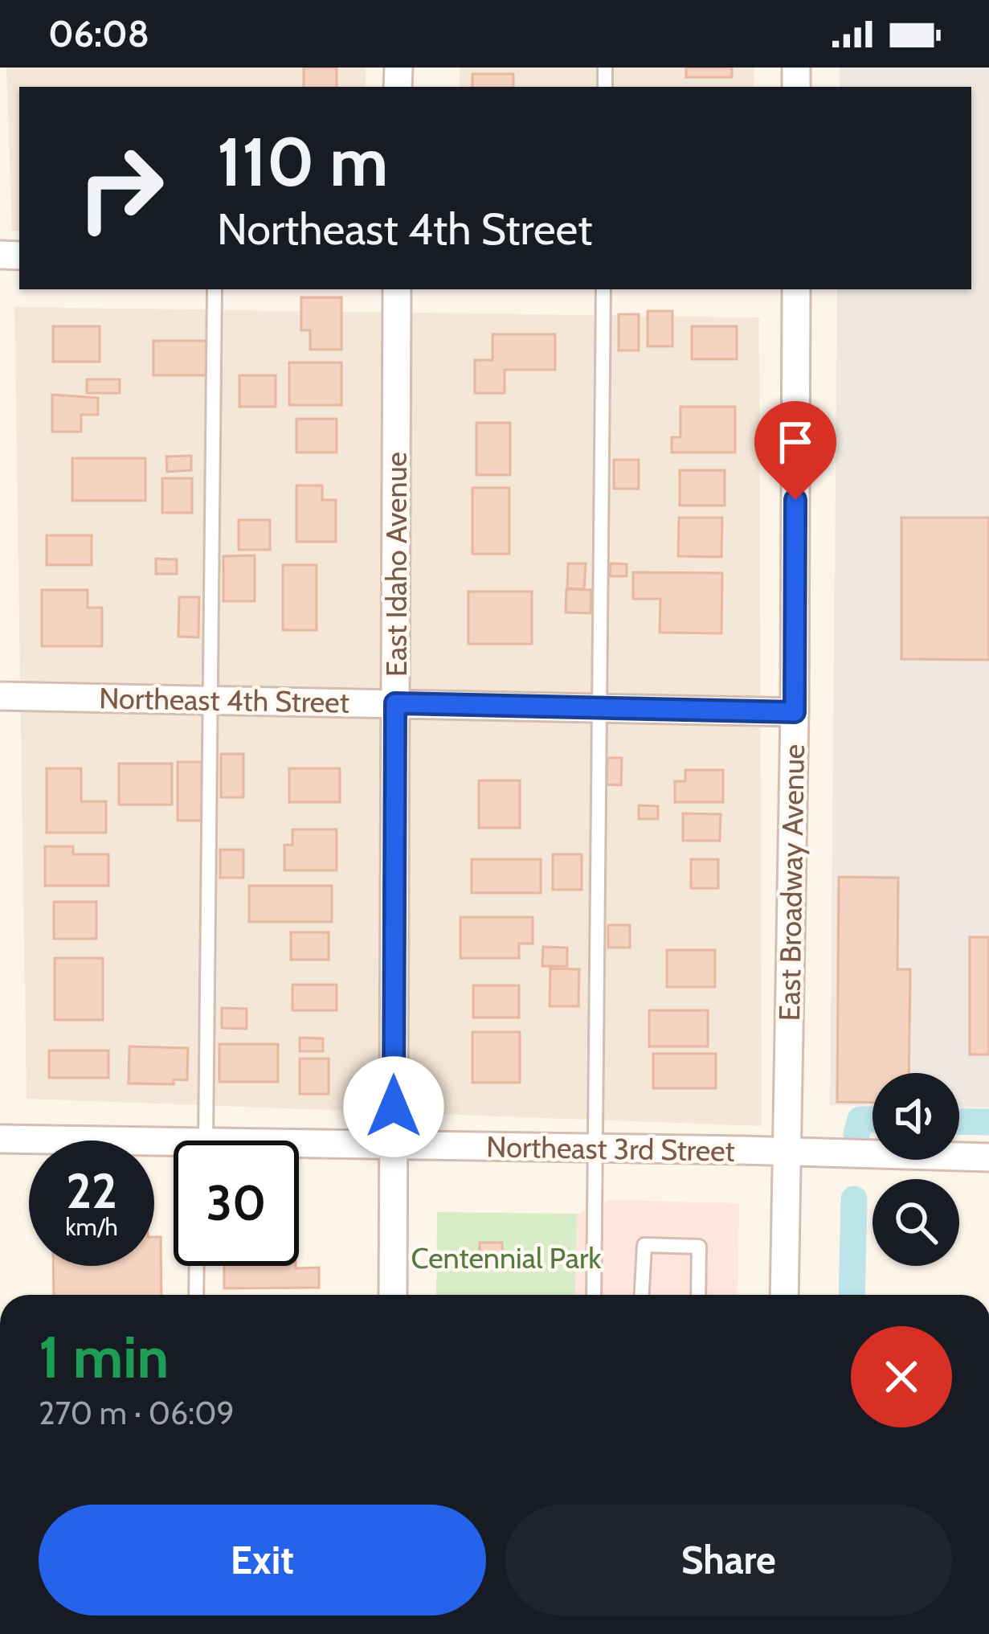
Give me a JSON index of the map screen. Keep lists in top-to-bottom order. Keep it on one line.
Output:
{"streets":{"street":["East Idaho Avenue","Northeast 4th Street","East Broadway Avenue","Northeast 3rd Street"]},"crossings":[["East Idaho Avenue","Northeast 4th Street"],["East Idaho Avenue","Northeast 3rd Street"],["Northeast 4th Street","East Broadway Avenue"],["East Broadway Avenue","Northeast 3rd Street"]],"parks":["Centennial Park"],"page":{"status":"06:08","turn":["110 m","Northeast 4th Street"],"speed":"22 km/h","limit":"30","heading":["1 min","270 m · 06:09"],"buttons":["Exit","Share"]}}
